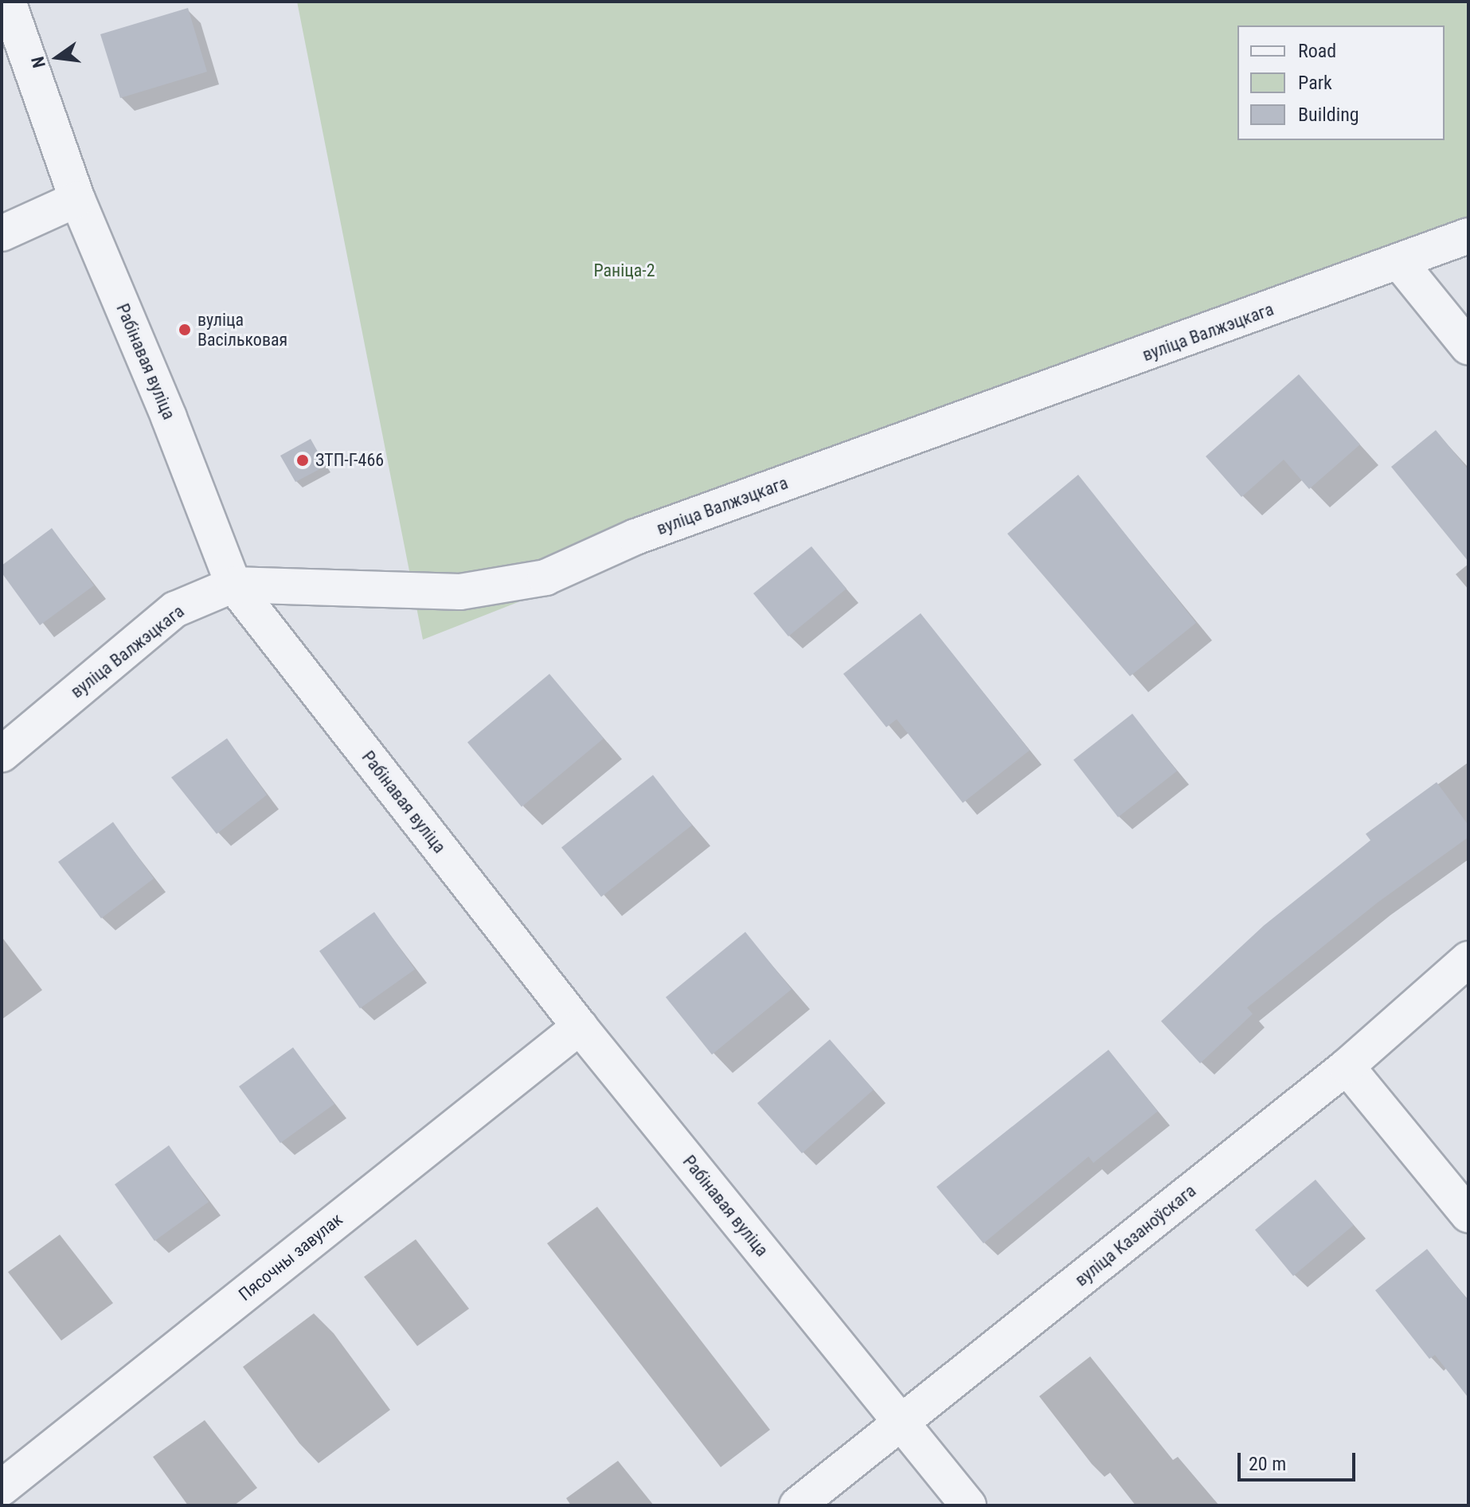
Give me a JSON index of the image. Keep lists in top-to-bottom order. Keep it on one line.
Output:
{"streets":{"street":["вуліца Валжэцкага","Рабінавая вуліца","вуліца Казаноўскага","Пясочны завулак"]},"crossings":[["вуліца Валжэцкага","Рабінавая вуліца"],["Рабінавая вуліца","вуліца Казаноўскага"],["Рабінавая вуліца","Пясочны завулак"]],"parks":["Раніца-2"],"places":["вуліца Васільковая","ЗТП-Г-466"],"legend":["Road","Park","Building"],"scale_bar":"20 m","north":"left"}
